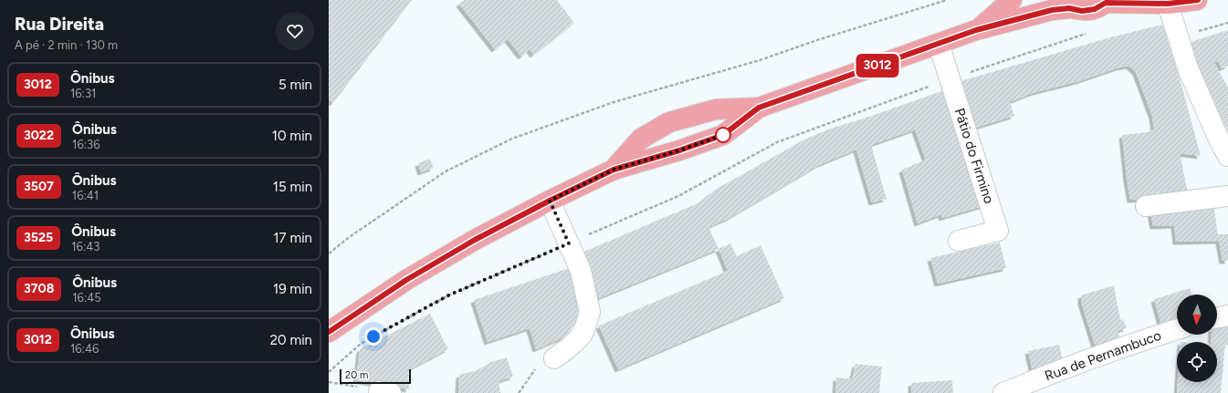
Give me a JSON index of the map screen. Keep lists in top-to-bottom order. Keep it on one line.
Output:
{"streets":{"street":["Pátio do Firmino","Rua de Pernambuco"]},"lines":["bus line 3012"],"scale_bar":"20 m","north":"bottom","page":{"heading":["Rua Direita","A pé · 2 min · 130 m"],"on_map":"3012","list":[{"mark":"3012","name":"Ônibus","note":"16:31","value":"5 min"},{"mark":"3022","name":"Ônibus","note":"16:36","value":"10 min"},{"mark":"3507","name":"Ônibus","note":"16:41","value":"15 min"},{"mark":"3525","name":"Ônibus","note":"16:43","value":"17 min"},{"mark":"3708","name":"Ônibus","note":"16:45","value":"19 min"},{"mark":"3012","name":"Ônibus","note":"16:46","value":"20 min"}],"scale":"20 m"}}
